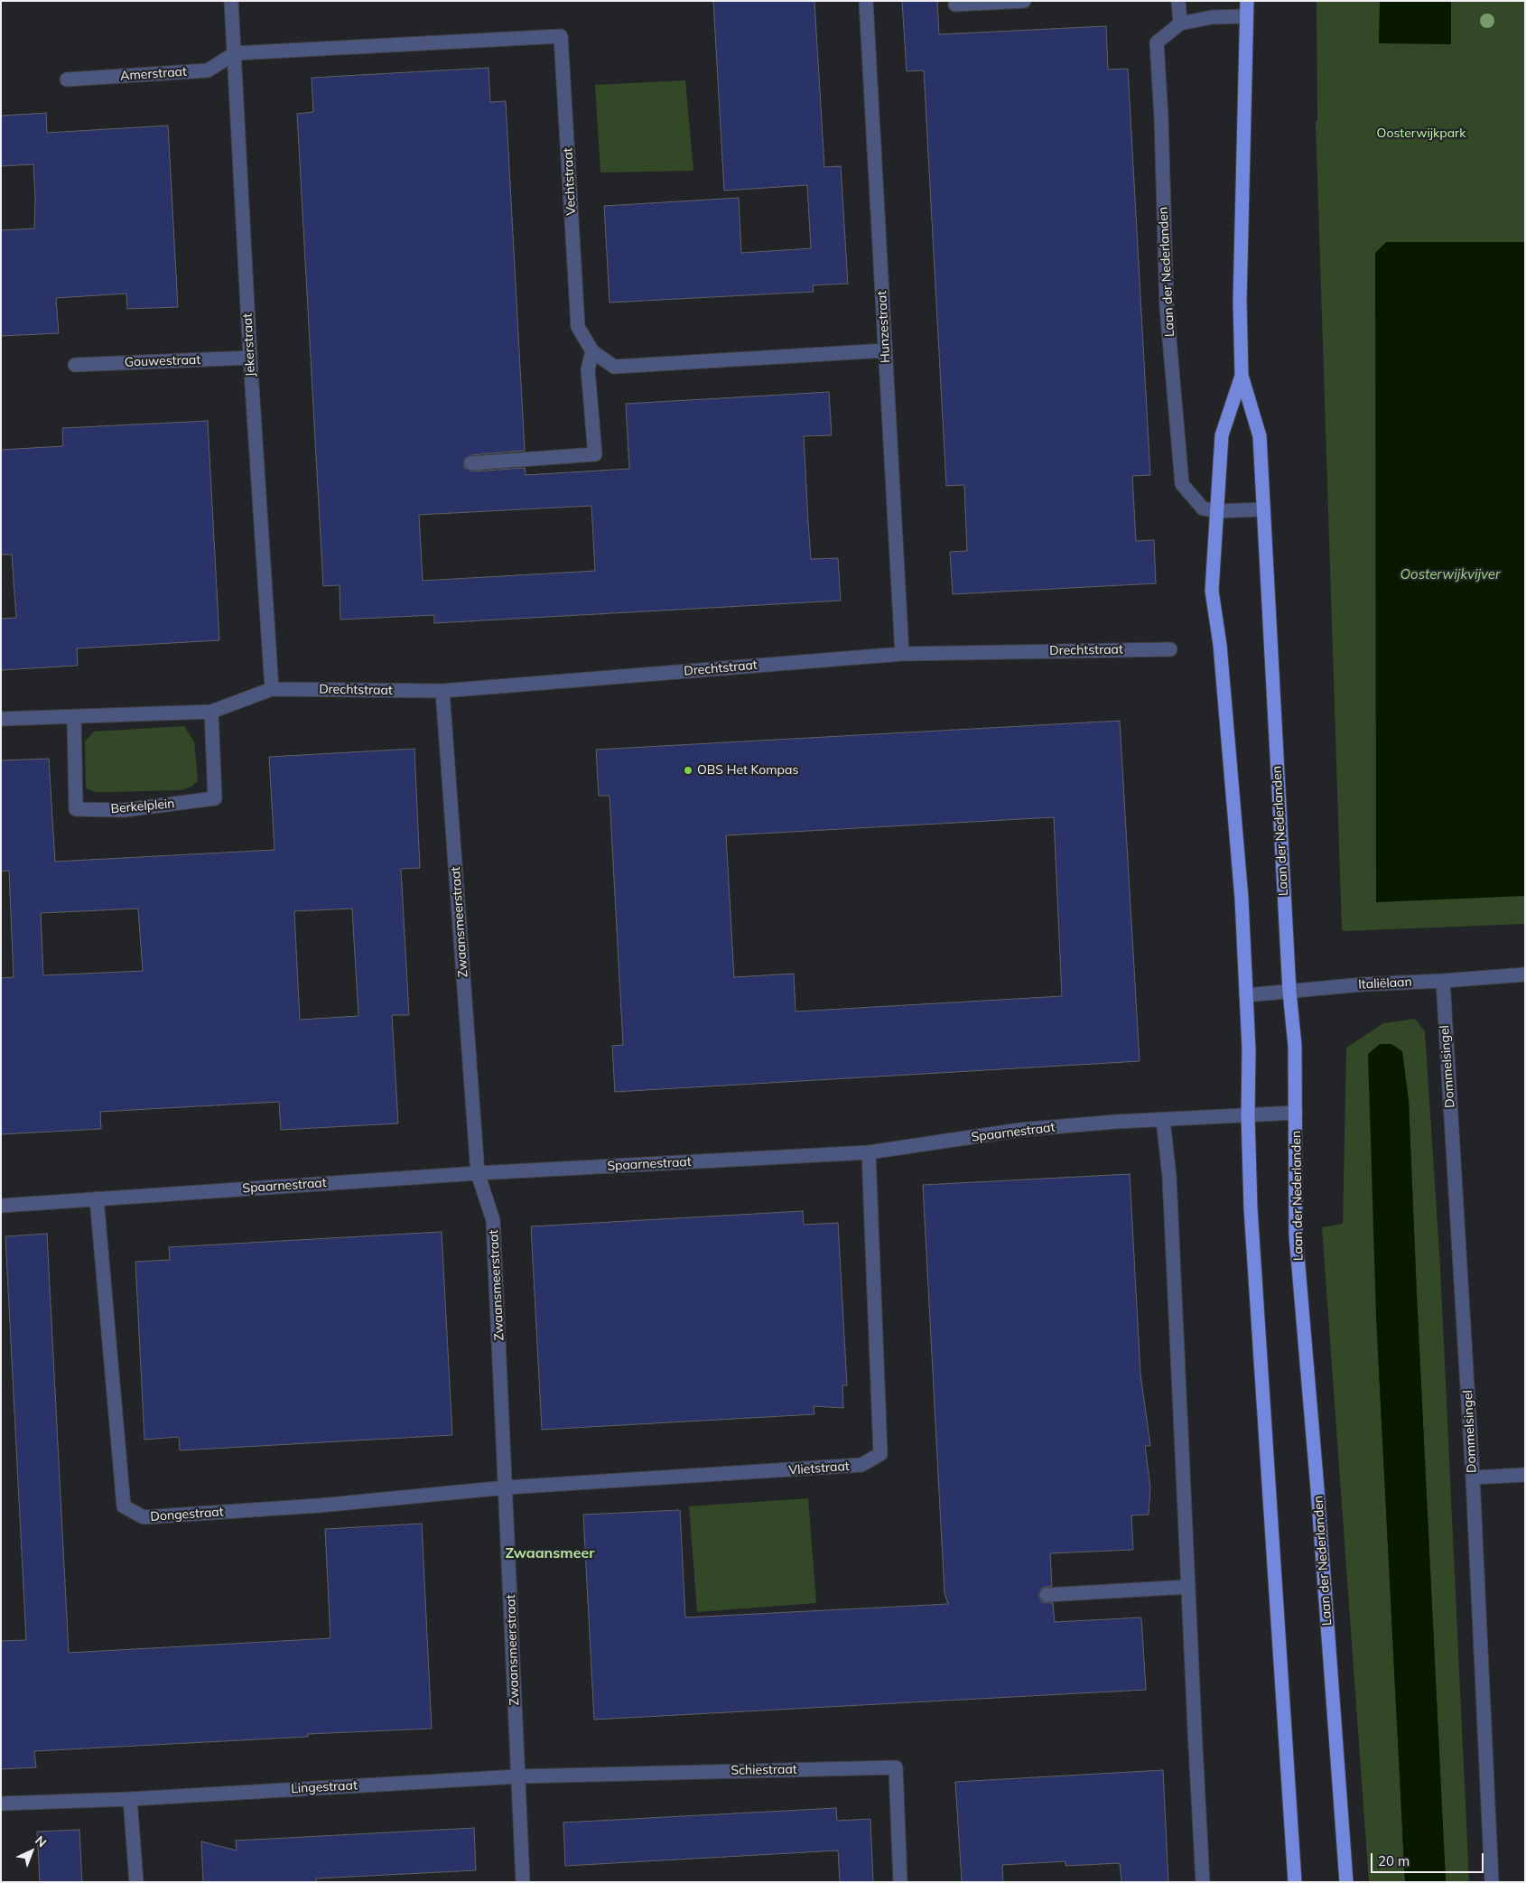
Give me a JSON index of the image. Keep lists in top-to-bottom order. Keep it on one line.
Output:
{"streets":{"main road":["Laan der Nederlanden"],"street":["Amerstraat","Vechtstraat","Hunzestraat","Jekerstraat","Gouwestraat","Drechtstraat","Berkelplein","Zwaansmeerstraat","Italiëlaan","Dommelsingel","Spaarnestraat","Vlietstraat","Dongestraat","Schiestraat","Lingestraat"]},"crossings":[["Amerstraat","Vechtstraat"],["Amerstraat","Jekerstraat"],["Vechtstraat","Hunzestraat"],["Vechtstraat","Jekerstraat"],["Laan der Nederlanden","Italiëlaan"],["Laan der Nederlanden","Spaarnestraat"],["Hunzestraat","Drechtstraat"],["Jekerstraat","Gouwestraat"],["Jekerstraat","Drechtstraat"],["Drechtstraat","Zwaansmeerstraat"],["Zwaansmeerstraat","Spaarnestraat"],["Zwaansmeerstraat","Vlietstraat"],["Zwaansmeerstraat","Dongestraat"],["Zwaansmeerstraat","Schiestraat"],["Zwaansmeerstraat","Lingestraat"],["Italiëlaan","Dommelsingel"],["Spaarnestraat","Vlietstraat"],["Spaarnestraat","Dongestraat"],["Vlietstraat","Dongestraat"],["Schiestraat","Lingestraat"]],"districts":["Zwaansmeer"],"water":["Oosterwijkvijver"],"parks":["Oosterwijkpark"],"places":["OBS Het Kompas"],"scale_bar":"20 m","north":"top right"}
